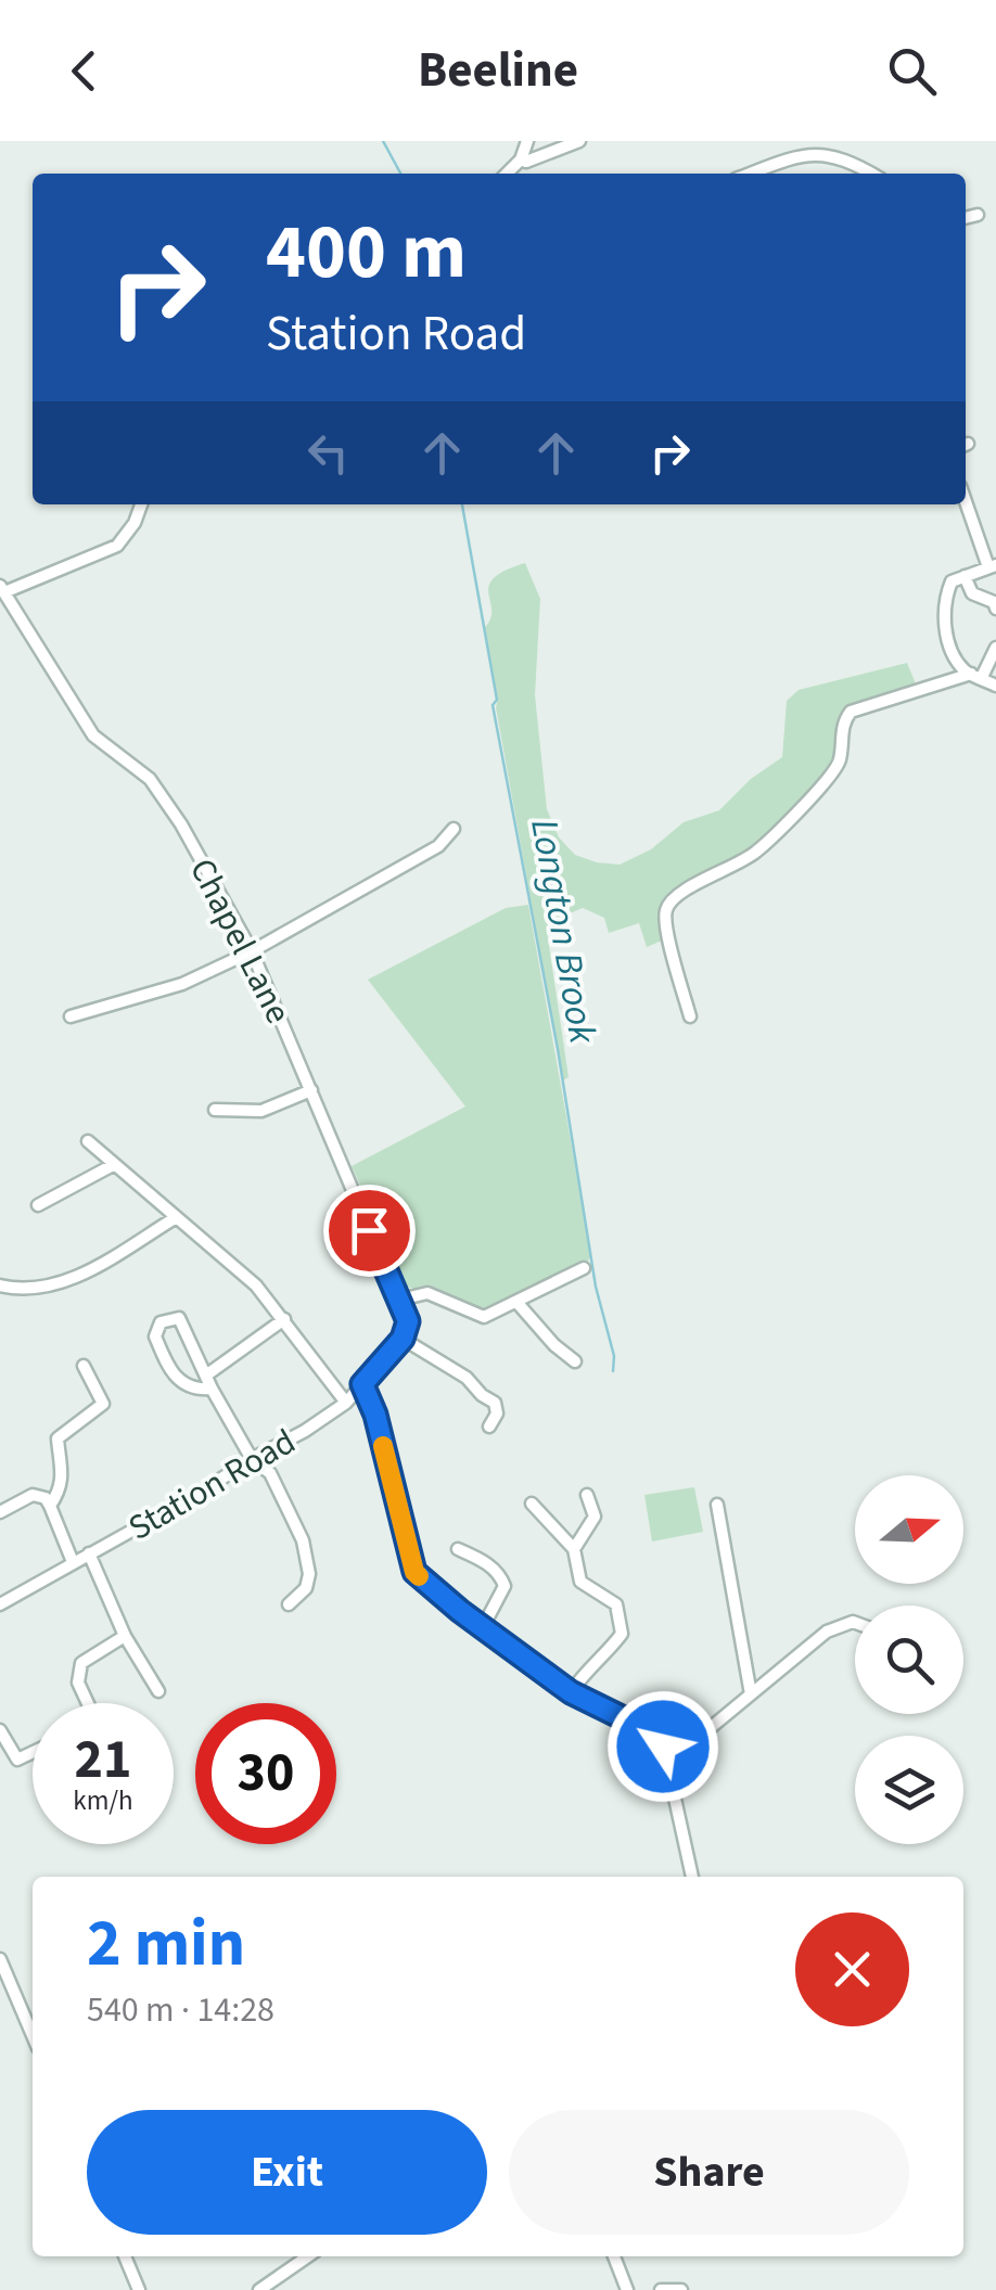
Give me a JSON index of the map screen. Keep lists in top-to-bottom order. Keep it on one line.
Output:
{"streets":{"street":["Chapel Lane","Station Road"]},"crossings":[["Chapel Lane","Station Road"]],"water":["Longton Brook"],"north":"right","page":{"header":"Beeline","turn":["400 m","Station Road"],"speed":"21 km/h","limit":"30","heading":["2 min","540 m · 14:28"],"buttons":["Exit","Share"]}}
